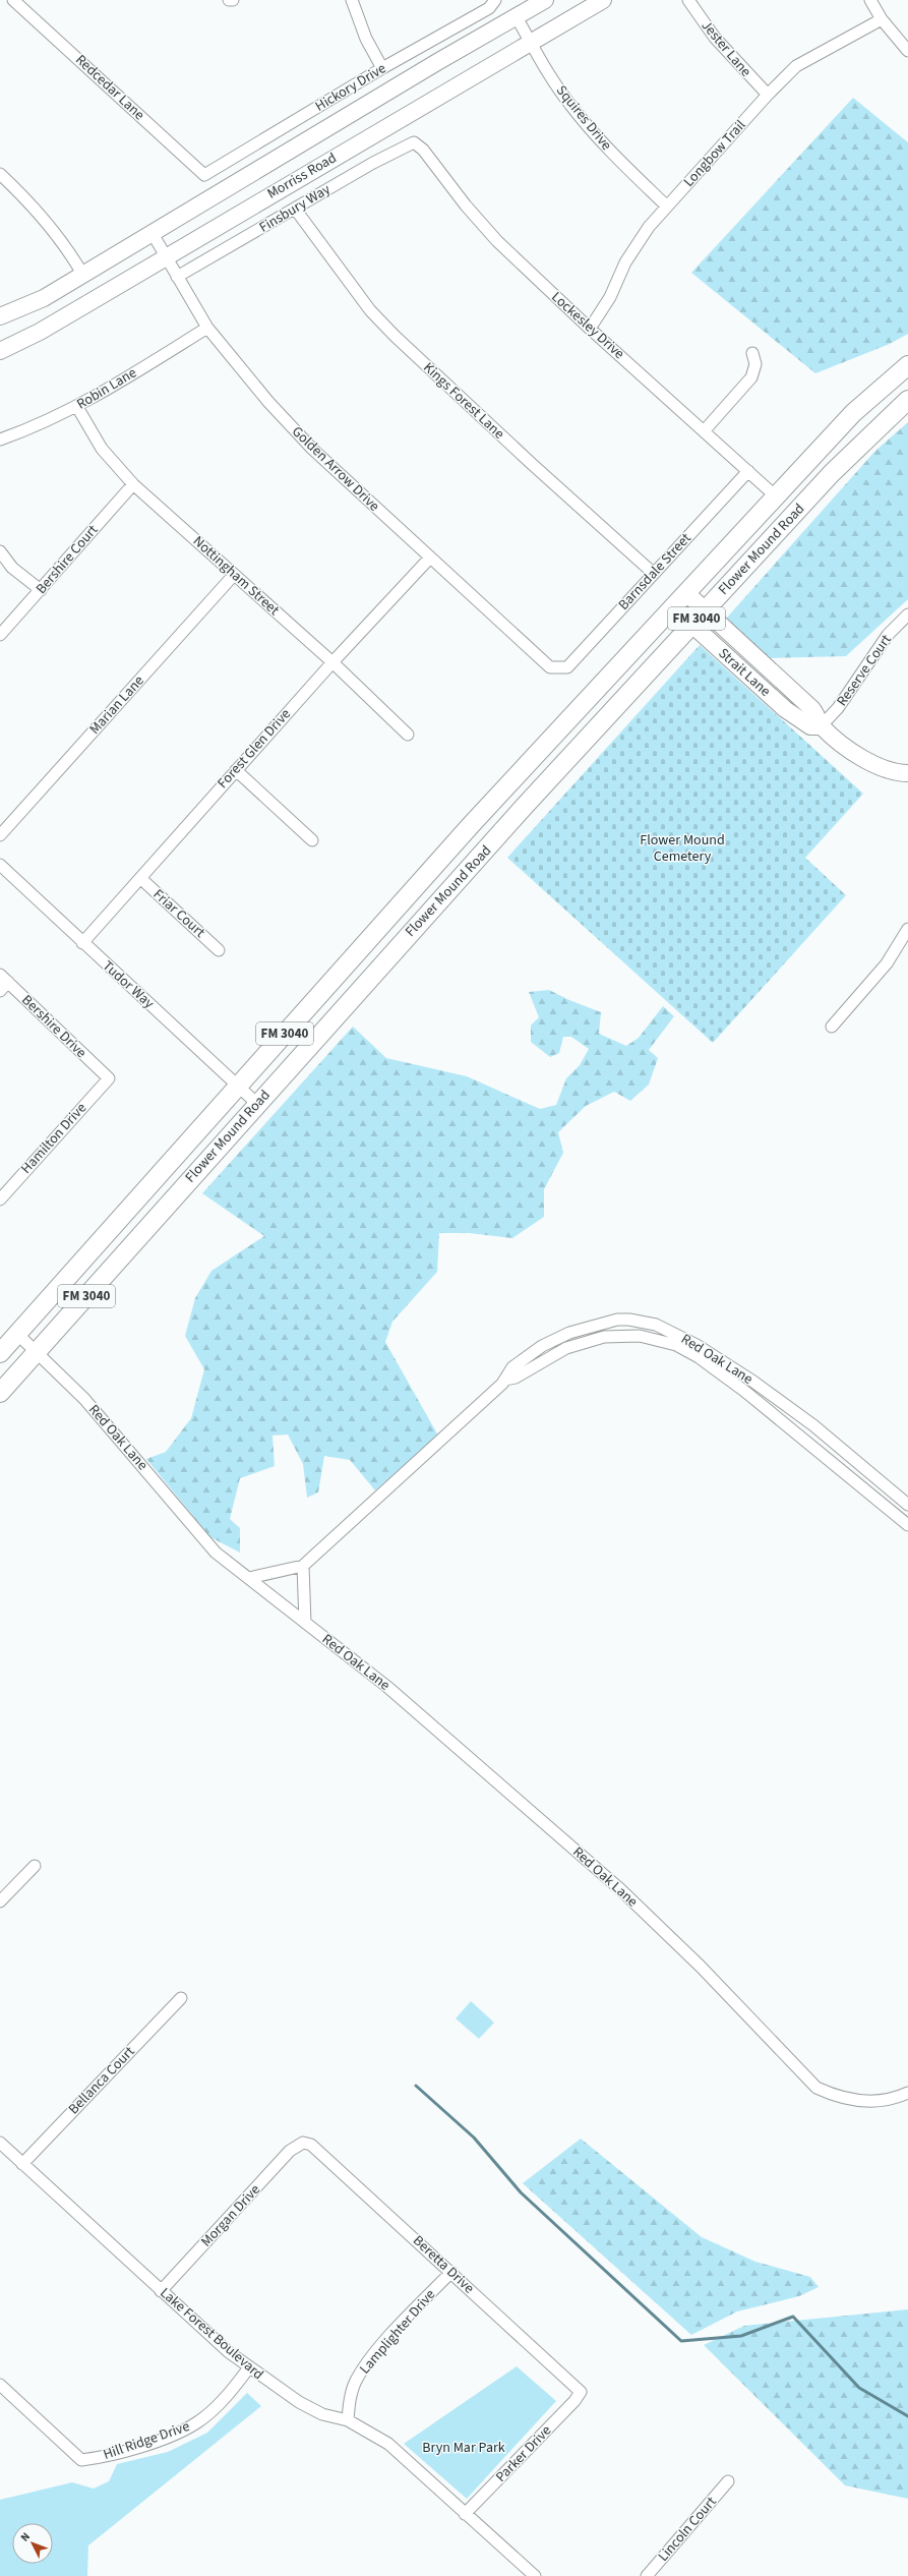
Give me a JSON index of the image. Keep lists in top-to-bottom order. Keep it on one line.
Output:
{"streets":{"main road":["Morriss Road","Flower Mound Road","FM 3040","Strait Lane"],"street":["Jester Lane","Redcedar Lane","Hickory Drive","Squires Drive","Longbow Trail","Finsbury Way","Lockesley Drive","Robin Lane","Kings Forest Lane","Golden Arrow Drive","Bershire Court","Barnsdale Street","Nottingham Street","Reserve Court","Marian Lane","Forest Glen Drive","Friar Court","Tudor Way","Bershire Drive","Hamilton Drive","Red Oak Lane","Bellanca Court","Morgan Drive","Beretta Drive","Lamplighter Drive","Lake Forest Boulevard","Hill Ridge Drive","Parker Drive","Lincoln Court"]},"crossings":[["Jester Lane","Longbow Trail"],["Redcedar Lane","Hickory Drive"],["Squires Drive","Longbow Trail"],["Squires Drive","Morriss Road"],["Longbow Trail","Lockesley Drive"],["Morriss Road","Golden Arrow Drive"],["Finsbury Way","Lockesley Drive"],["Finsbury Way","Kings Forest Lane"],["Finsbury Way","Golden Arrow Drive"],["Lockesley Drive","Flower Mound Road"],["Lockesley Drive","Barnsdale Street"],["Robin Lane","Golden Arrow Drive"],["Robin Lane","Nottingham Street"],["Kings Forest Lane","Barnsdale Street"],["Golden Arrow Drive","Barnsdale Street"],["Golden Arrow Drive","Forest Glen Drive"],["Flower Mound Road","Strait Lane"],["Flower Mound Road","Tudor Way"],["Flower Mound Road","Red Oak Lane"],["Bershire Court","Nottingham Street"],["Nottingham Street","Marian Lane"],["Nottingham Street","Forest Glen Drive"],["Reserve Court","Strait Lane"],["Forest Glen Drive","Friar Court"],["Forest Glen Drive","Tudor Way"],["Bershire Drive","Hamilton Drive"],["Bellanca Court","Lake Forest Boulevard"],["Morgan Drive","Beretta Drive"],["Morgan Drive","Lake Forest Boulevard"],["Beretta Drive","Lamplighter Drive"],["Beretta Drive","Parker Drive"],["Lamplighter Drive","Lake Forest Boulevard"],["Lake Forest Boulevard","Hill Ridge Drive"],["Lake Forest Boulevard","Parker Drive"]],"parks":["Flower Mound Cemetery","Bryn Mar Park"],"north":"top left"}
